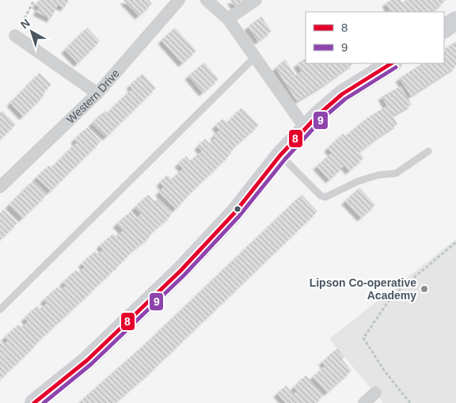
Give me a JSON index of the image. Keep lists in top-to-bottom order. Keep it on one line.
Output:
{"streets":{"street":["Western Drive"]},"places":["Lipson Co-operative Academy"],"lines":["transit line 8","transit line 9"],"legend":["8","9"],"north":"top left"}
